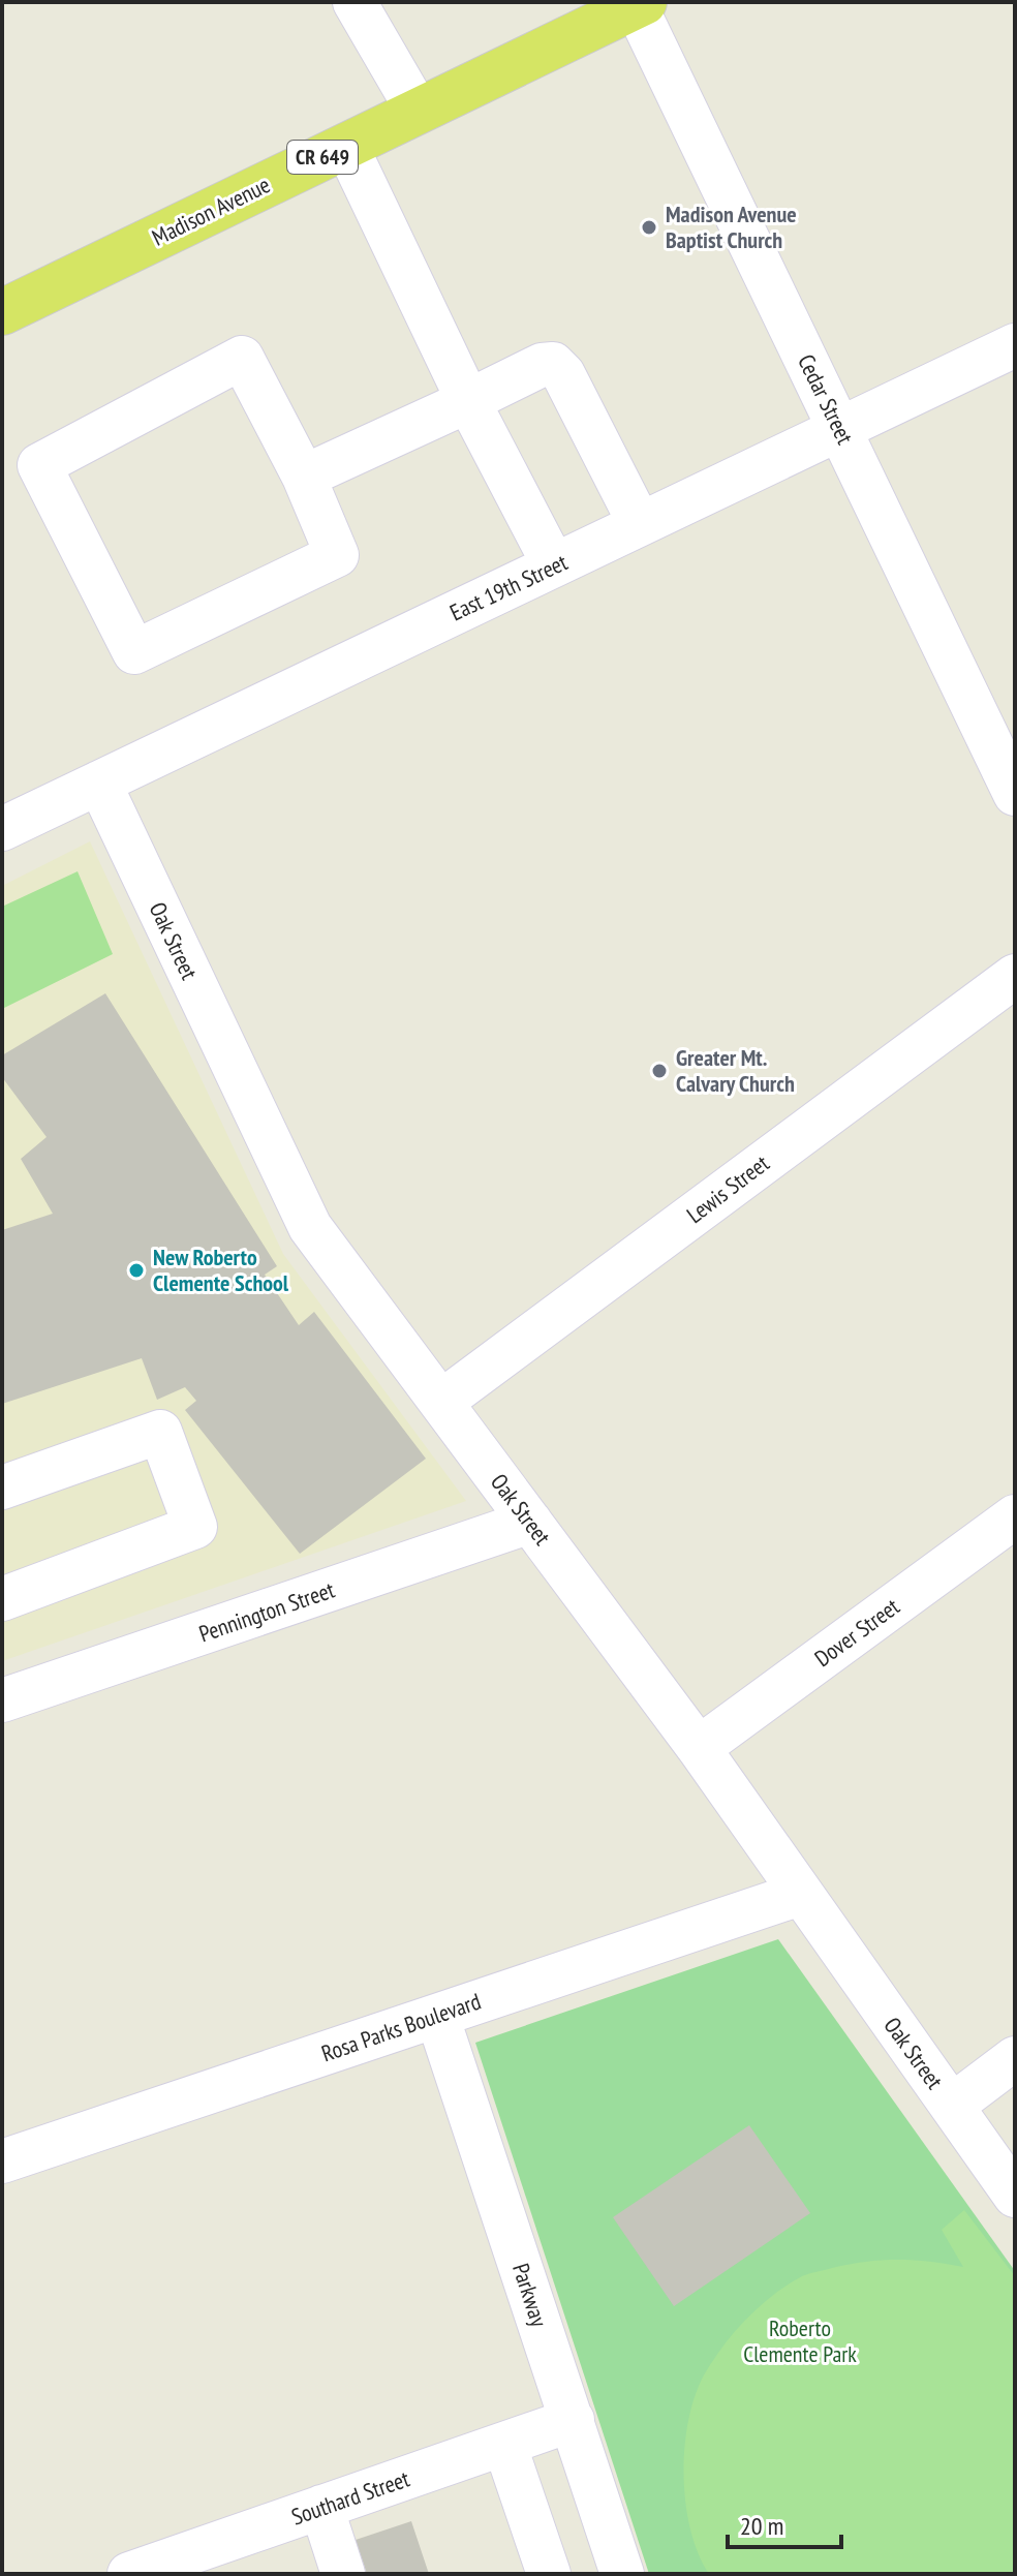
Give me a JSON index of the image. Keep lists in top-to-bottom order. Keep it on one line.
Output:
{"streets":{"main road":["CR 649","Madison Avenue"],"street":["Cedar Street","East 19th Street","Oak Street","Lewis Street","Pennington Street","Dover Street","Rosa Parks Boulevard","Parkway","Southard Street"]},"crossings":[["Madison Avenue","Cedar Street"],["Cedar Street","East 19th Street"],["East 19th Street","Oak Street"],["Oak Street","Lewis Street"],["Oak Street","Pennington Street"],["Oak Street","Dover Street"],["Oak Street","Rosa Parks Boulevard"],["Rosa Parks Boulevard","Parkway"],["Parkway","Southard Street"]],"parks":["Roberto Clemente Park"],"places":["Madison Avenue Baptist Church","Greater Mt. Calvary Church","New Roberto Clemente School"],"scale_bar":"20 m"}
